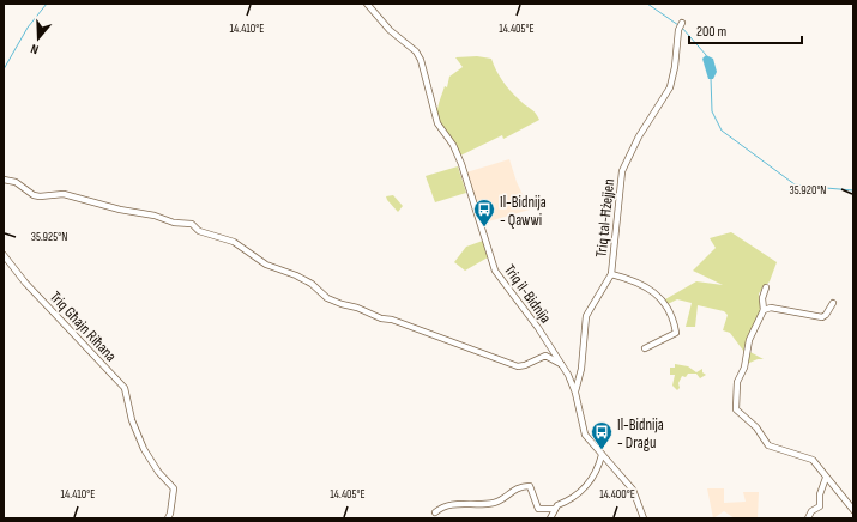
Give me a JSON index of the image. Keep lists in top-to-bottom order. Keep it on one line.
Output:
{"streets":{"street":["Triq tal-Ħżejjen","Triq il-Bidnija","Triq Għajn Riħana"]},"crossings":[["Triq tal-Ħżejjen","Triq il-Bidnija"]],"places":{"bus stop":["Il-Bidnija - Qawwi","Il-Bidnija - Dragu"]},"scale_bar":"200 m","north":"bottom","coordinates":["14.410°E","14.405°E","35.920°N","35.925°N","14.400°E"]}
